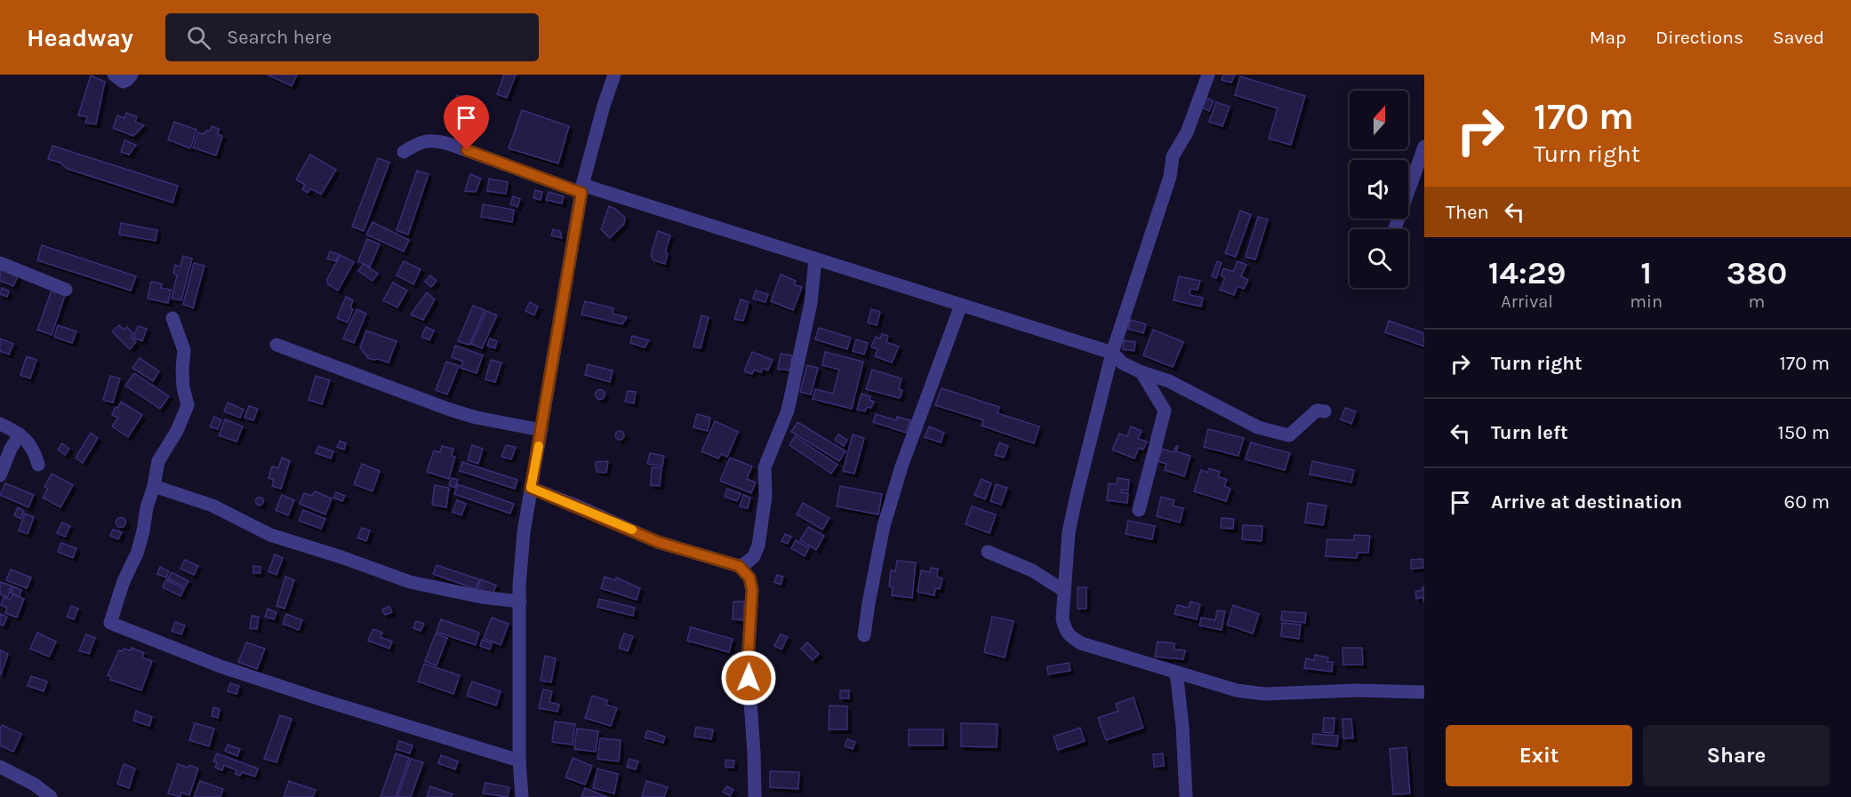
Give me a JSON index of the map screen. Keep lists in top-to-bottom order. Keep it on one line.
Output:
{"north":"top","page":{"header":"Headway","search":"Search here","nav":["Map","Directions","Saved"],"turn":["170 m","Turn right"],"then":"Then","eta":["14:29","Arrival","1","min","380","m"],"list":[{"name":"Turn right","value":"170 m"},{"name":"Turn left","value":"150 m"},{"name":"Arrive at destination","value":"60 m"}],"buttons":["Exit","Share"]}}
